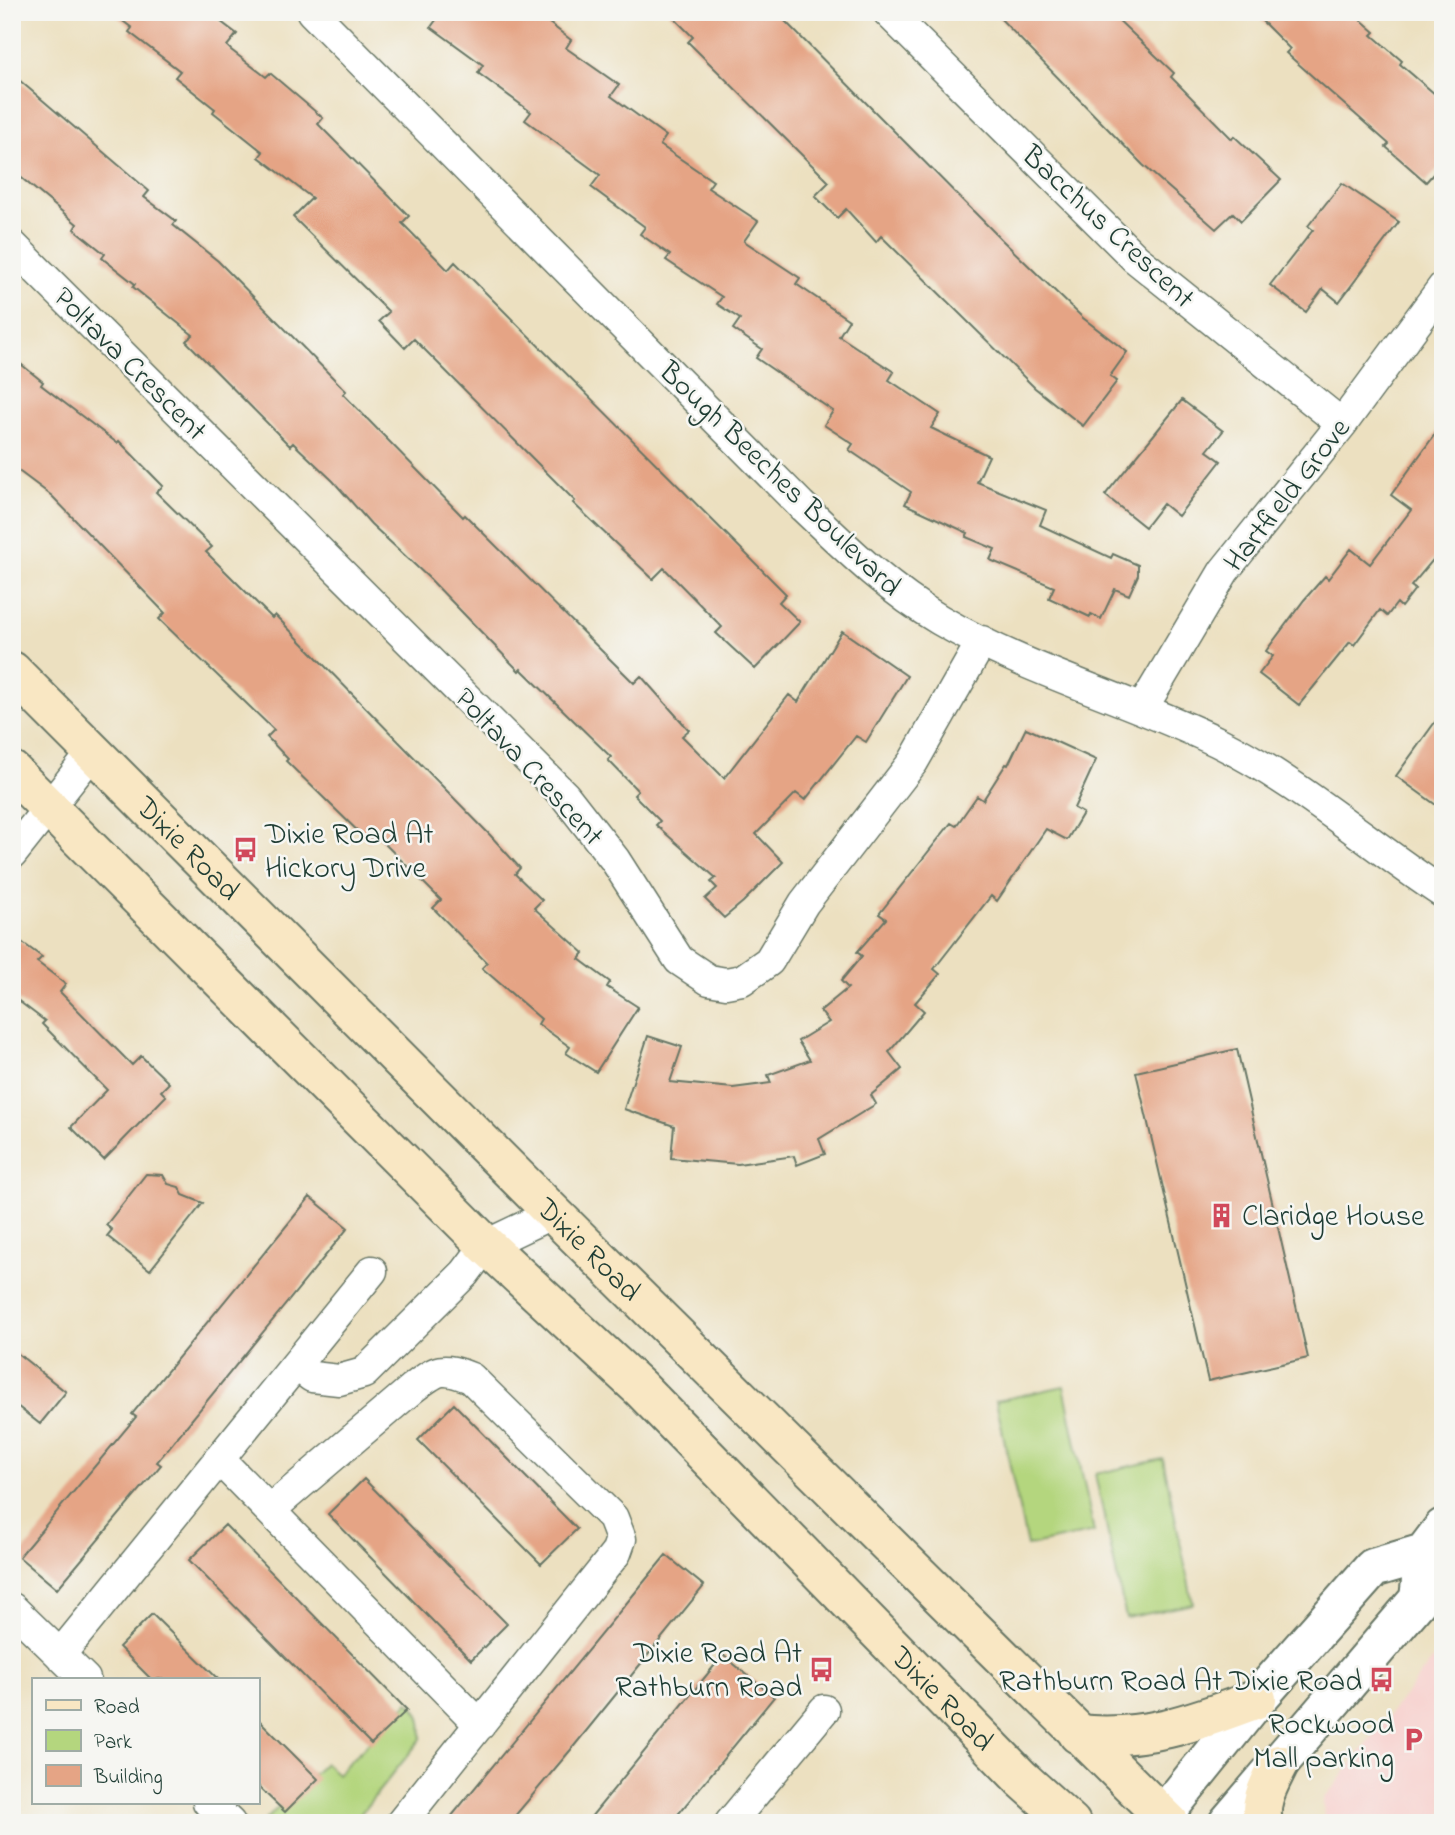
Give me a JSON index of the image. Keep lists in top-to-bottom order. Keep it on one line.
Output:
{"streets":{"main road":["Dixie Road"],"street":["Bacchus Crescent","Poltava Crescent","Bough Beeches Boulevard","Hartfield Grove"]},"crossings":[["Bacchus Crescent","Hartfield Grove"],["Poltava Crescent","Bough Beeches Boulevard"],["Bough Beeches Boulevard","Hartfield Grove"]],"places":{"bus stop":["Dixie Road At Hickory Drive","Dixie Road At Rathburn Road","Rathburn Road At Dixie Road"],"building":["Claridge House"],"parking":["Rockwood Mall parking"]},"legend":["Road","Park","Building"]}
